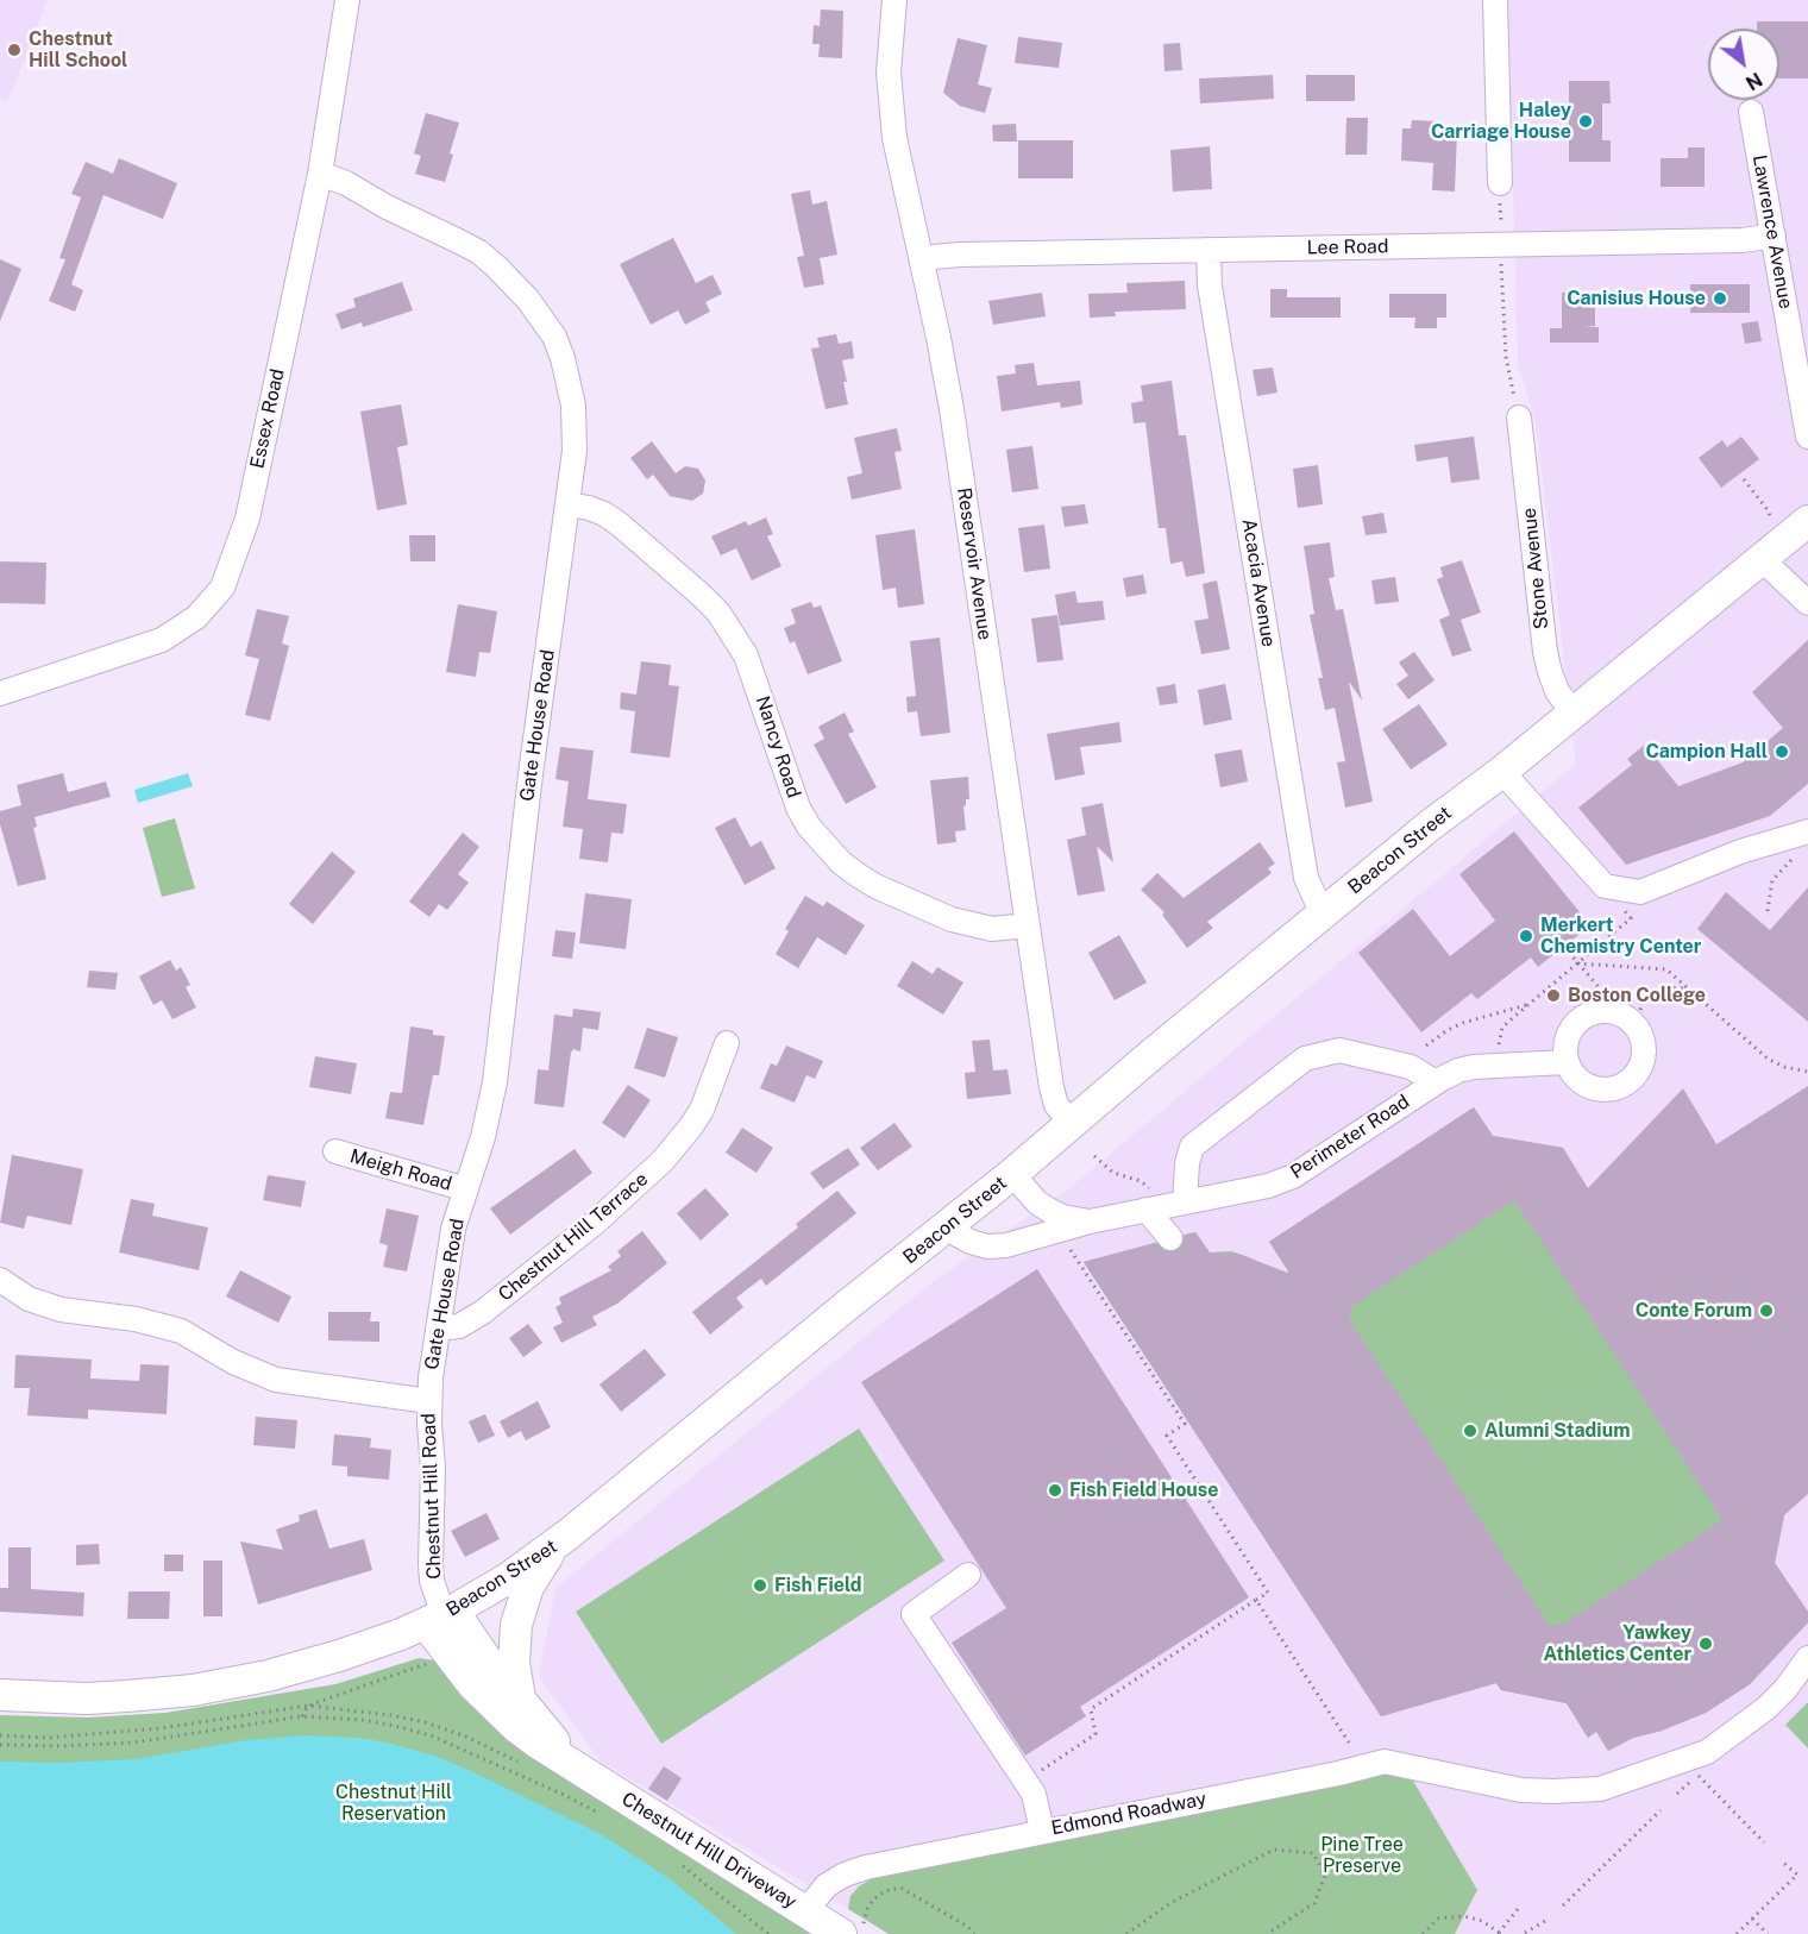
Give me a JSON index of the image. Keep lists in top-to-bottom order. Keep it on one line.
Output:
{"streets":{"main road":["Beacon Street","Chestnut Hill Driveway"],"street":["Lawrence Avenue","Lee Road","Essex Road","Reservoir Avenue","Stone Avenue","Acacia Avenue","Gate House Road","Nancy Road","Perimeter Road","Meigh Road","Chestnut Hill Terrace","Chestnut Hill Road","Edmond Roadway"]},"crossings":[["Lawrence Avenue","Lee Road"],["Lee Road","Reservoir Avenue"],["Lee Road","Acacia Avenue"],["Essex Road","Gate House Road"],["Reservoir Avenue","Nancy Road"],["Reservoir Avenue","Beacon Street"],["Stone Avenue","Beacon Street"],["Acacia Avenue","Beacon Street"],["Gate House Road","Nancy Road"],["Gate House Road","Meigh Road"],["Gate House Road","Chestnut Hill Terrace"],["Gate House Road","Chestnut Hill Road"],["Beacon Street","Perimeter Road"],["Beacon Street","Chestnut Hill Road"],["Beacon Street","Chestnut Hill Driveway"],["Chestnut Hill Road","Chestnut Hill Driveway"],["Edmond Roadway","Chestnut Hill Driveway"]],"parks":["Chestnut Hill Reservation","Pine Tree Preserve"],"places":["Chestnut Hill School","Haley Carriage House","Canisius House","Campion Hall","Merkert Chemistry Center","Boston College","Conte Forum","Alumni Stadium","Fish Field House","Fish Field","Yawkey Athletics Center"],"north":"bottom right"}
